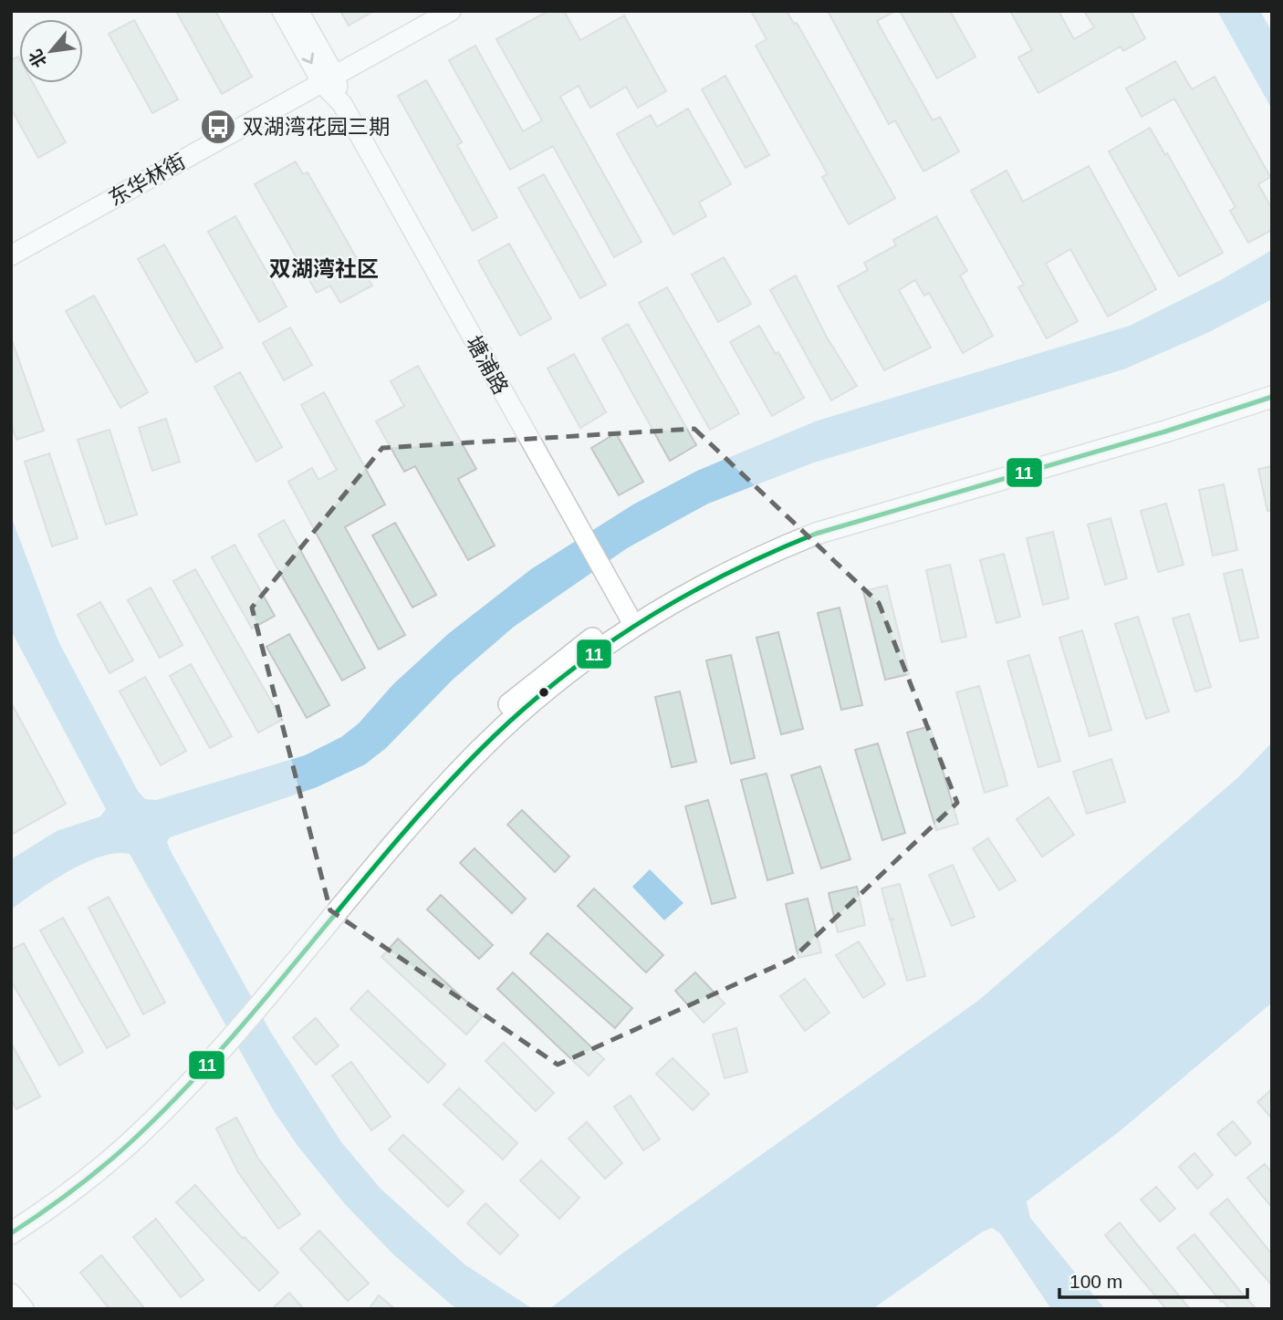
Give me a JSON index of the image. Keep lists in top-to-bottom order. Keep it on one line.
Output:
{"streets":{"street":["东华林街","塘浦路"]},"crossings":[["东华林街","塘浦路"]],"districts":["双湖湾社区"],"places":{"bus stop":["双湖湾花园三期"]},"lines":["transit line 11"],"scale_bar":"100 m","north":"bottom left"}
